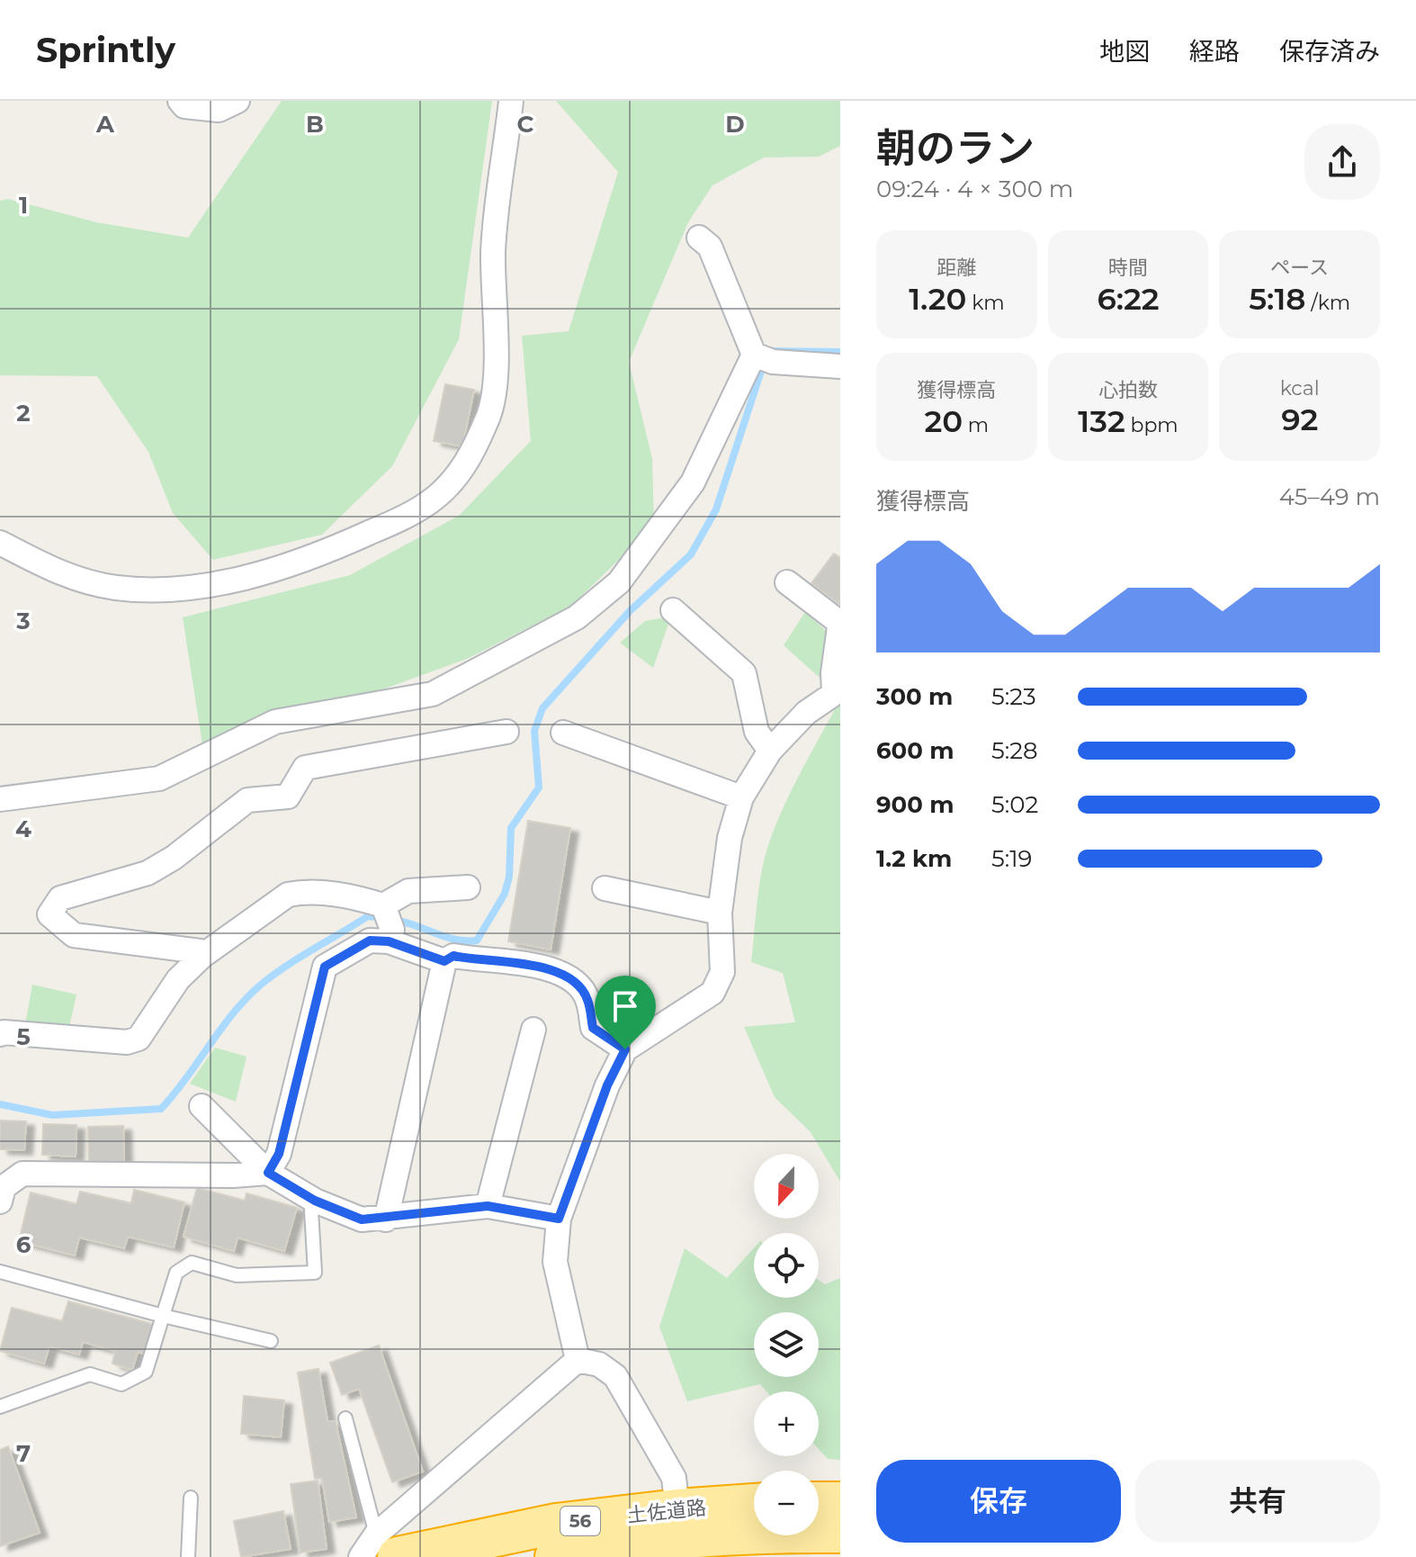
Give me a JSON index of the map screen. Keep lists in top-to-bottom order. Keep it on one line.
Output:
{"streets":{"highway":["土佐道路","56"]},"north":"bottom","page":{"header":"Sprintly","nav":["地図","経路","保存済み"],"heading":["朝のラン","09:24 · 4 × 300 m"],"stats":[["距離","1.20 km"],["時間","6:22"],["ペース","5:18 /km"],["獲得標高","20 m"],["心拍数","132 bpm"],["kcal","92"]],"chart":["獲得標高","45–49 m"],"list":[{"name":"300 m","note":"5:23"},{"name":"600 m","note":"5:28"},{"name":"900 m","note":"5:02"},{"name":"1.2 km","note":"5:19"}],"map_buttons":["+","−"],"buttons":["保存","共有"]},"grid":{"columns":["A","B","C","D"],"rows":["1","2","3","4","5","6","7"]}}
